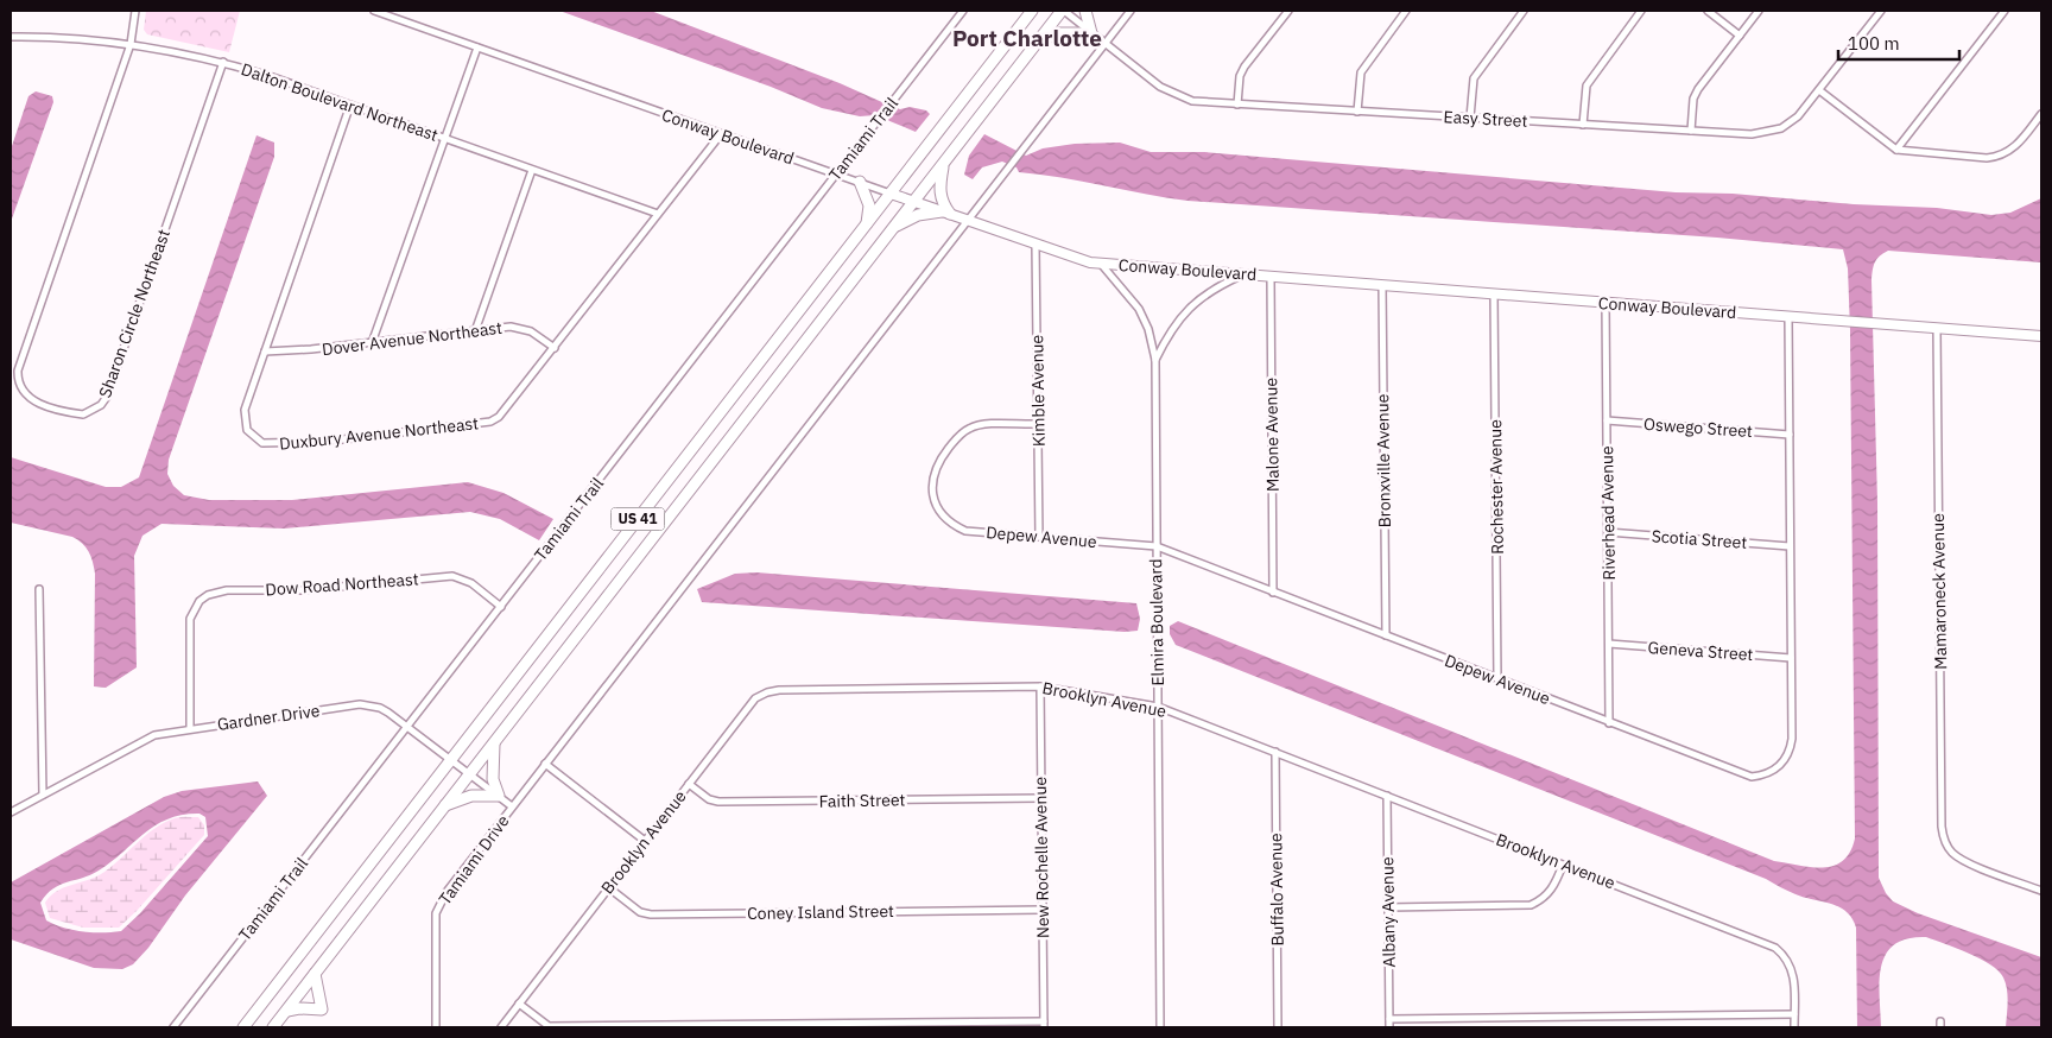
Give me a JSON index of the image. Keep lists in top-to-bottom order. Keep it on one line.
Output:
{"streets":{"main road":["US 41"],"street":["Dalton Boulevard Northeast","Easy Street","Conway Boulevard","Tamiami Trail","Sharon Circle Northeast","Dover Avenue Northeast","Kimble Avenue","Oswego Street","Duxbury Avenue Northeast","Malone Avenue","Bronxville Avenue","Rochester Avenue","Riverhead Avenue","Depew Avenue","Scotia Street","Dow Road Northeast","Mamaroneck Avenue","Elmira Boulevard","Geneva Street","Brooklyn Avenue","Gardner Drive","Faith Street","New Rochelle Avenue","Tamiami Drive","Buffalo Avenue","Coney Island Street","Albany Avenue"]},"crossings":[["Dalton Boulevard Northeast","Sharon Circle Northeast"],["Dalton Boulevard Northeast","Duxbury Avenue Northeast"],["Easy Street","US 41"],["Conway Boulevard","Tamiami Trail"],["Conway Boulevard","Kimble Avenue"],["Conway Boulevard","Duxbury Avenue Northeast"],["Conway Boulevard","Malone Avenue"],["Conway Boulevard","Bronxville Avenue"],["Conway Boulevard","Rochester Avenue"],["Conway Boulevard","Riverhead Avenue"],["Conway Boulevard","US 41"],["Conway Boulevard","Depew Avenue"],["Conway Boulevard","Mamaroneck Avenue"],["Conway Boulevard","Elmira Boulevard"],["Tamiami Trail","Dow Road Northeast"],["Tamiami Trail","Gardner Drive"],["Dover Avenue Northeast","Duxbury Avenue Northeast"],["Kimble Avenue","Depew Avenue"],["Oswego Street","Riverhead Avenue"],["Oswego Street","Depew Avenue"],["Malone Avenue","Depew Avenue"],["Bronxville Avenue","Depew Avenue"],["Rochester Avenue","Depew Avenue"],["Riverhead Avenue","Depew Avenue"],["Riverhead Avenue","Scotia Street"],["Riverhead Avenue","Geneva Street"],["US 41","Gardner Drive"],["Depew Avenue","Scotia Street"],["Depew Avenue","Elmira Boulevard"],["Depew Avenue","Geneva Street"],["Dow Road Northeast","Gardner Drive"],["Elmira Boulevard","Brooklyn Avenue"],["Brooklyn Avenue","Faith Street"],["Brooklyn Avenue","New Rochelle Avenue"],["Brooklyn Avenue","Buffalo Avenue"],["Brooklyn Avenue","Coney Island Street"],["Brooklyn Avenue","Albany Avenue"],["Gardner Drive","Tamiami Drive"],["Faith Street","New Rochelle Avenue"],["New Rochelle Avenue","Coney Island Street"]],"districts":["Port Charlotte"],"scale_bar":"100 m"}
